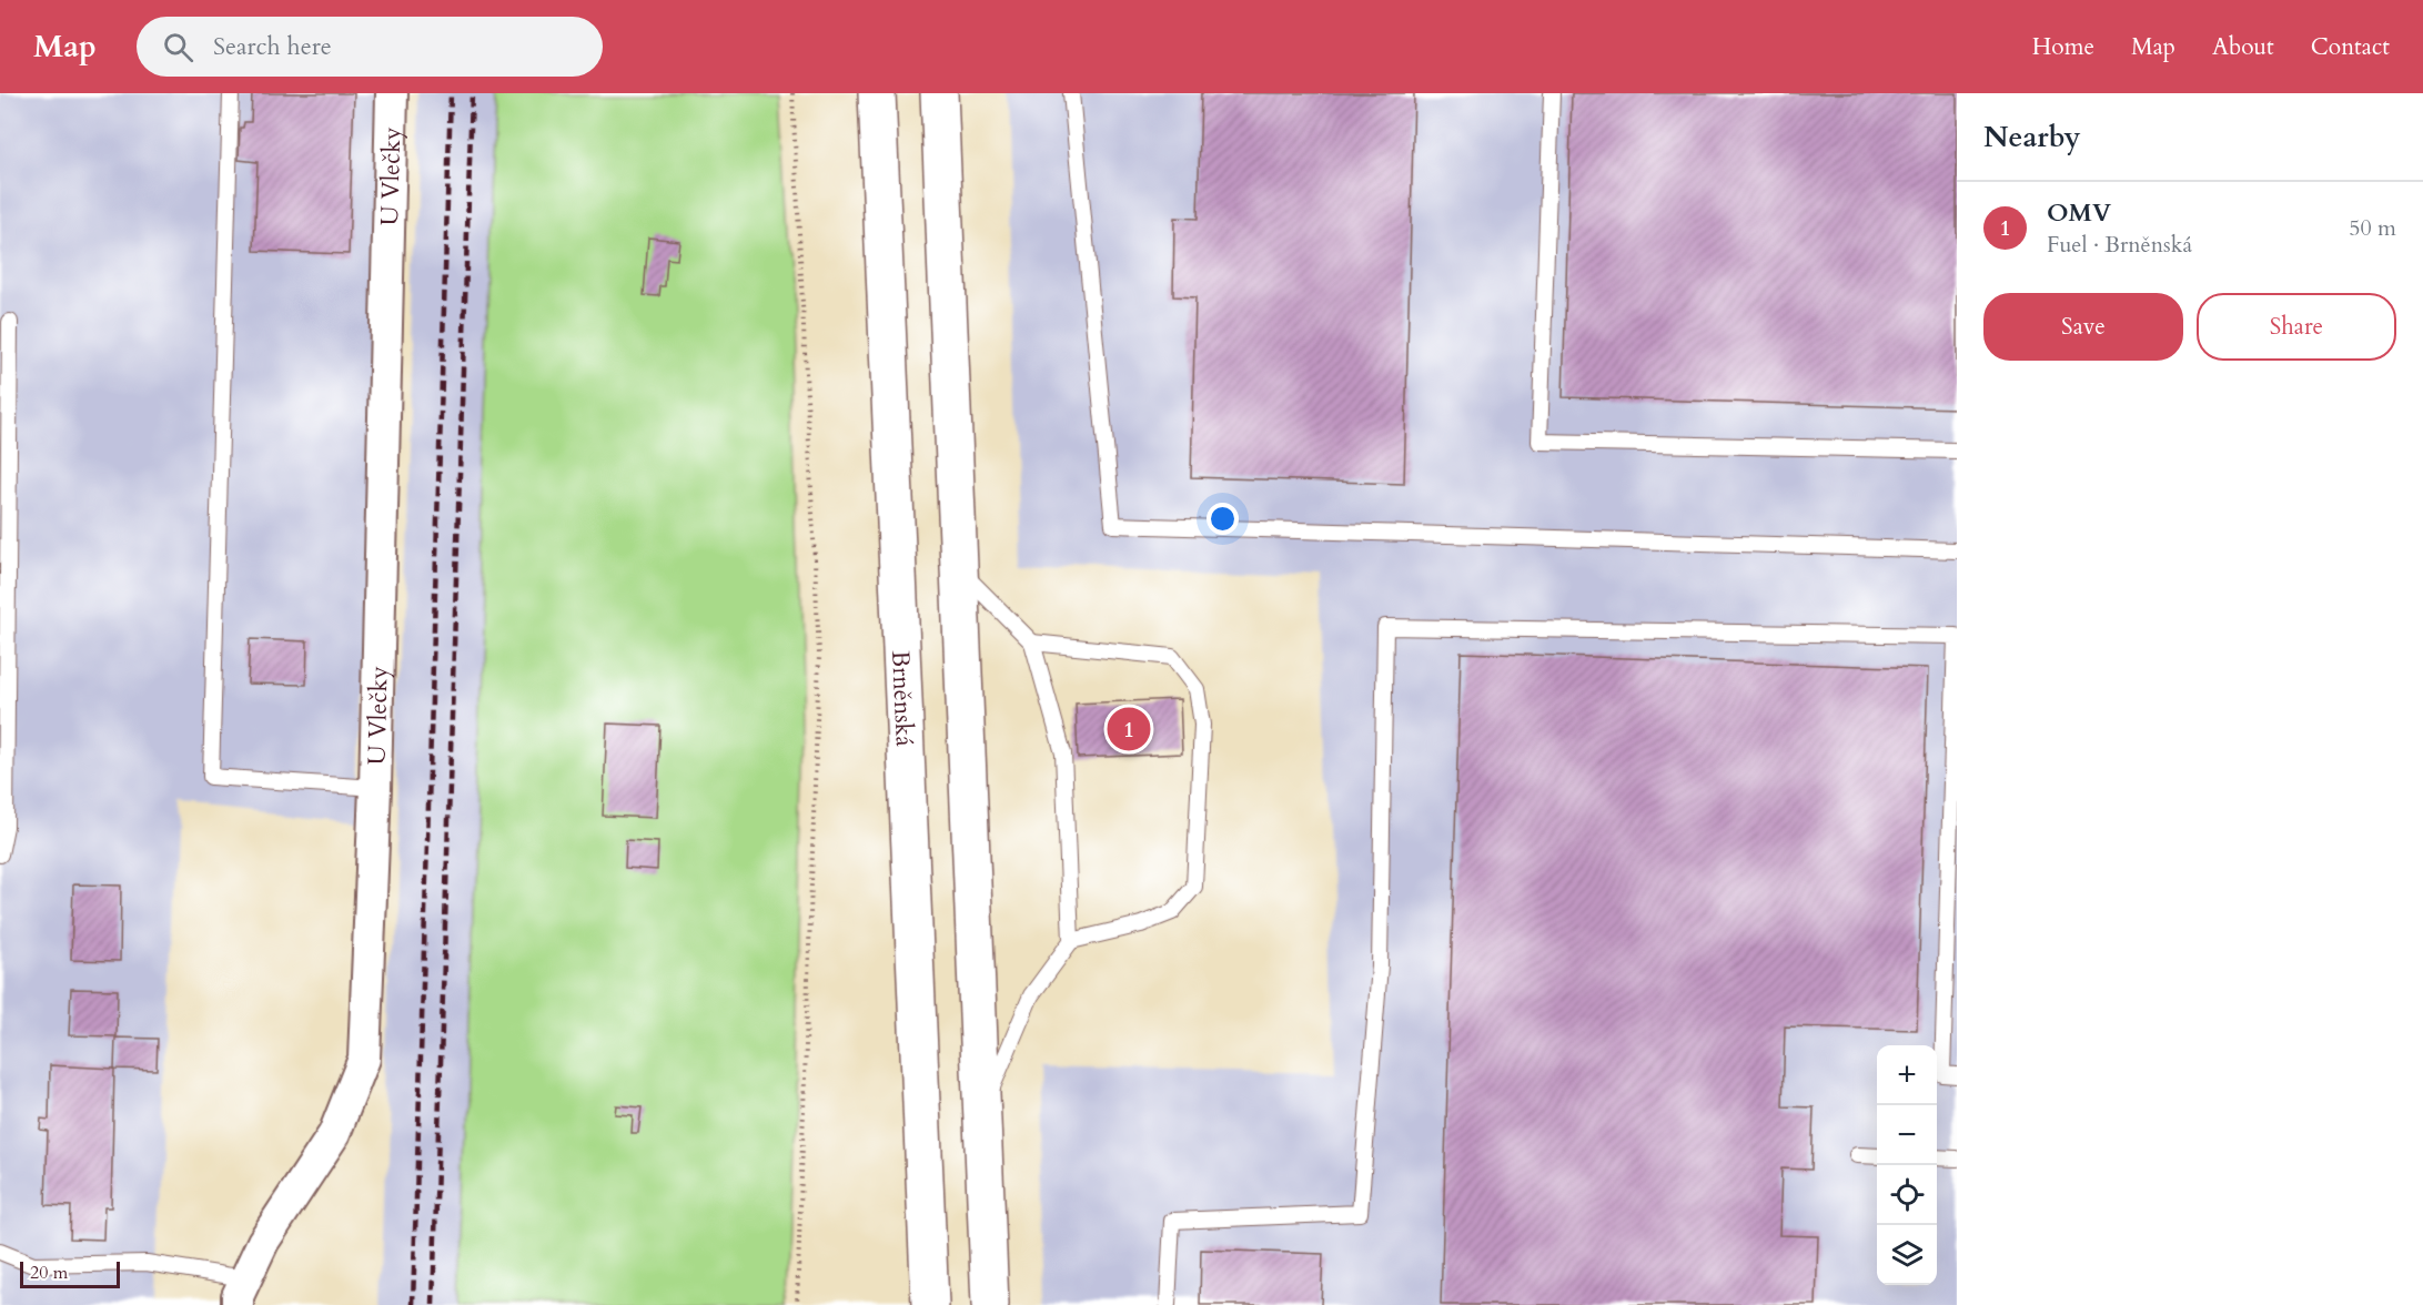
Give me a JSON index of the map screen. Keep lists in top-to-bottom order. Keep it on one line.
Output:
{"streets":{"highway":["Brněnská"],"street":["U Vlečky"]},"scale_bar":"20 m","page":{"header":"Map","search":"Search here","nav":["Home","Map","About","Contact"],"heading":"Nearby","list":[{"mark":"1","name":"OMV","note":"Fuel · Brněnská","value":"50 m"}],"buttons":["Save","Share"],"pins":"1","map_buttons":["+","−"],"scale":"20 m"}}
